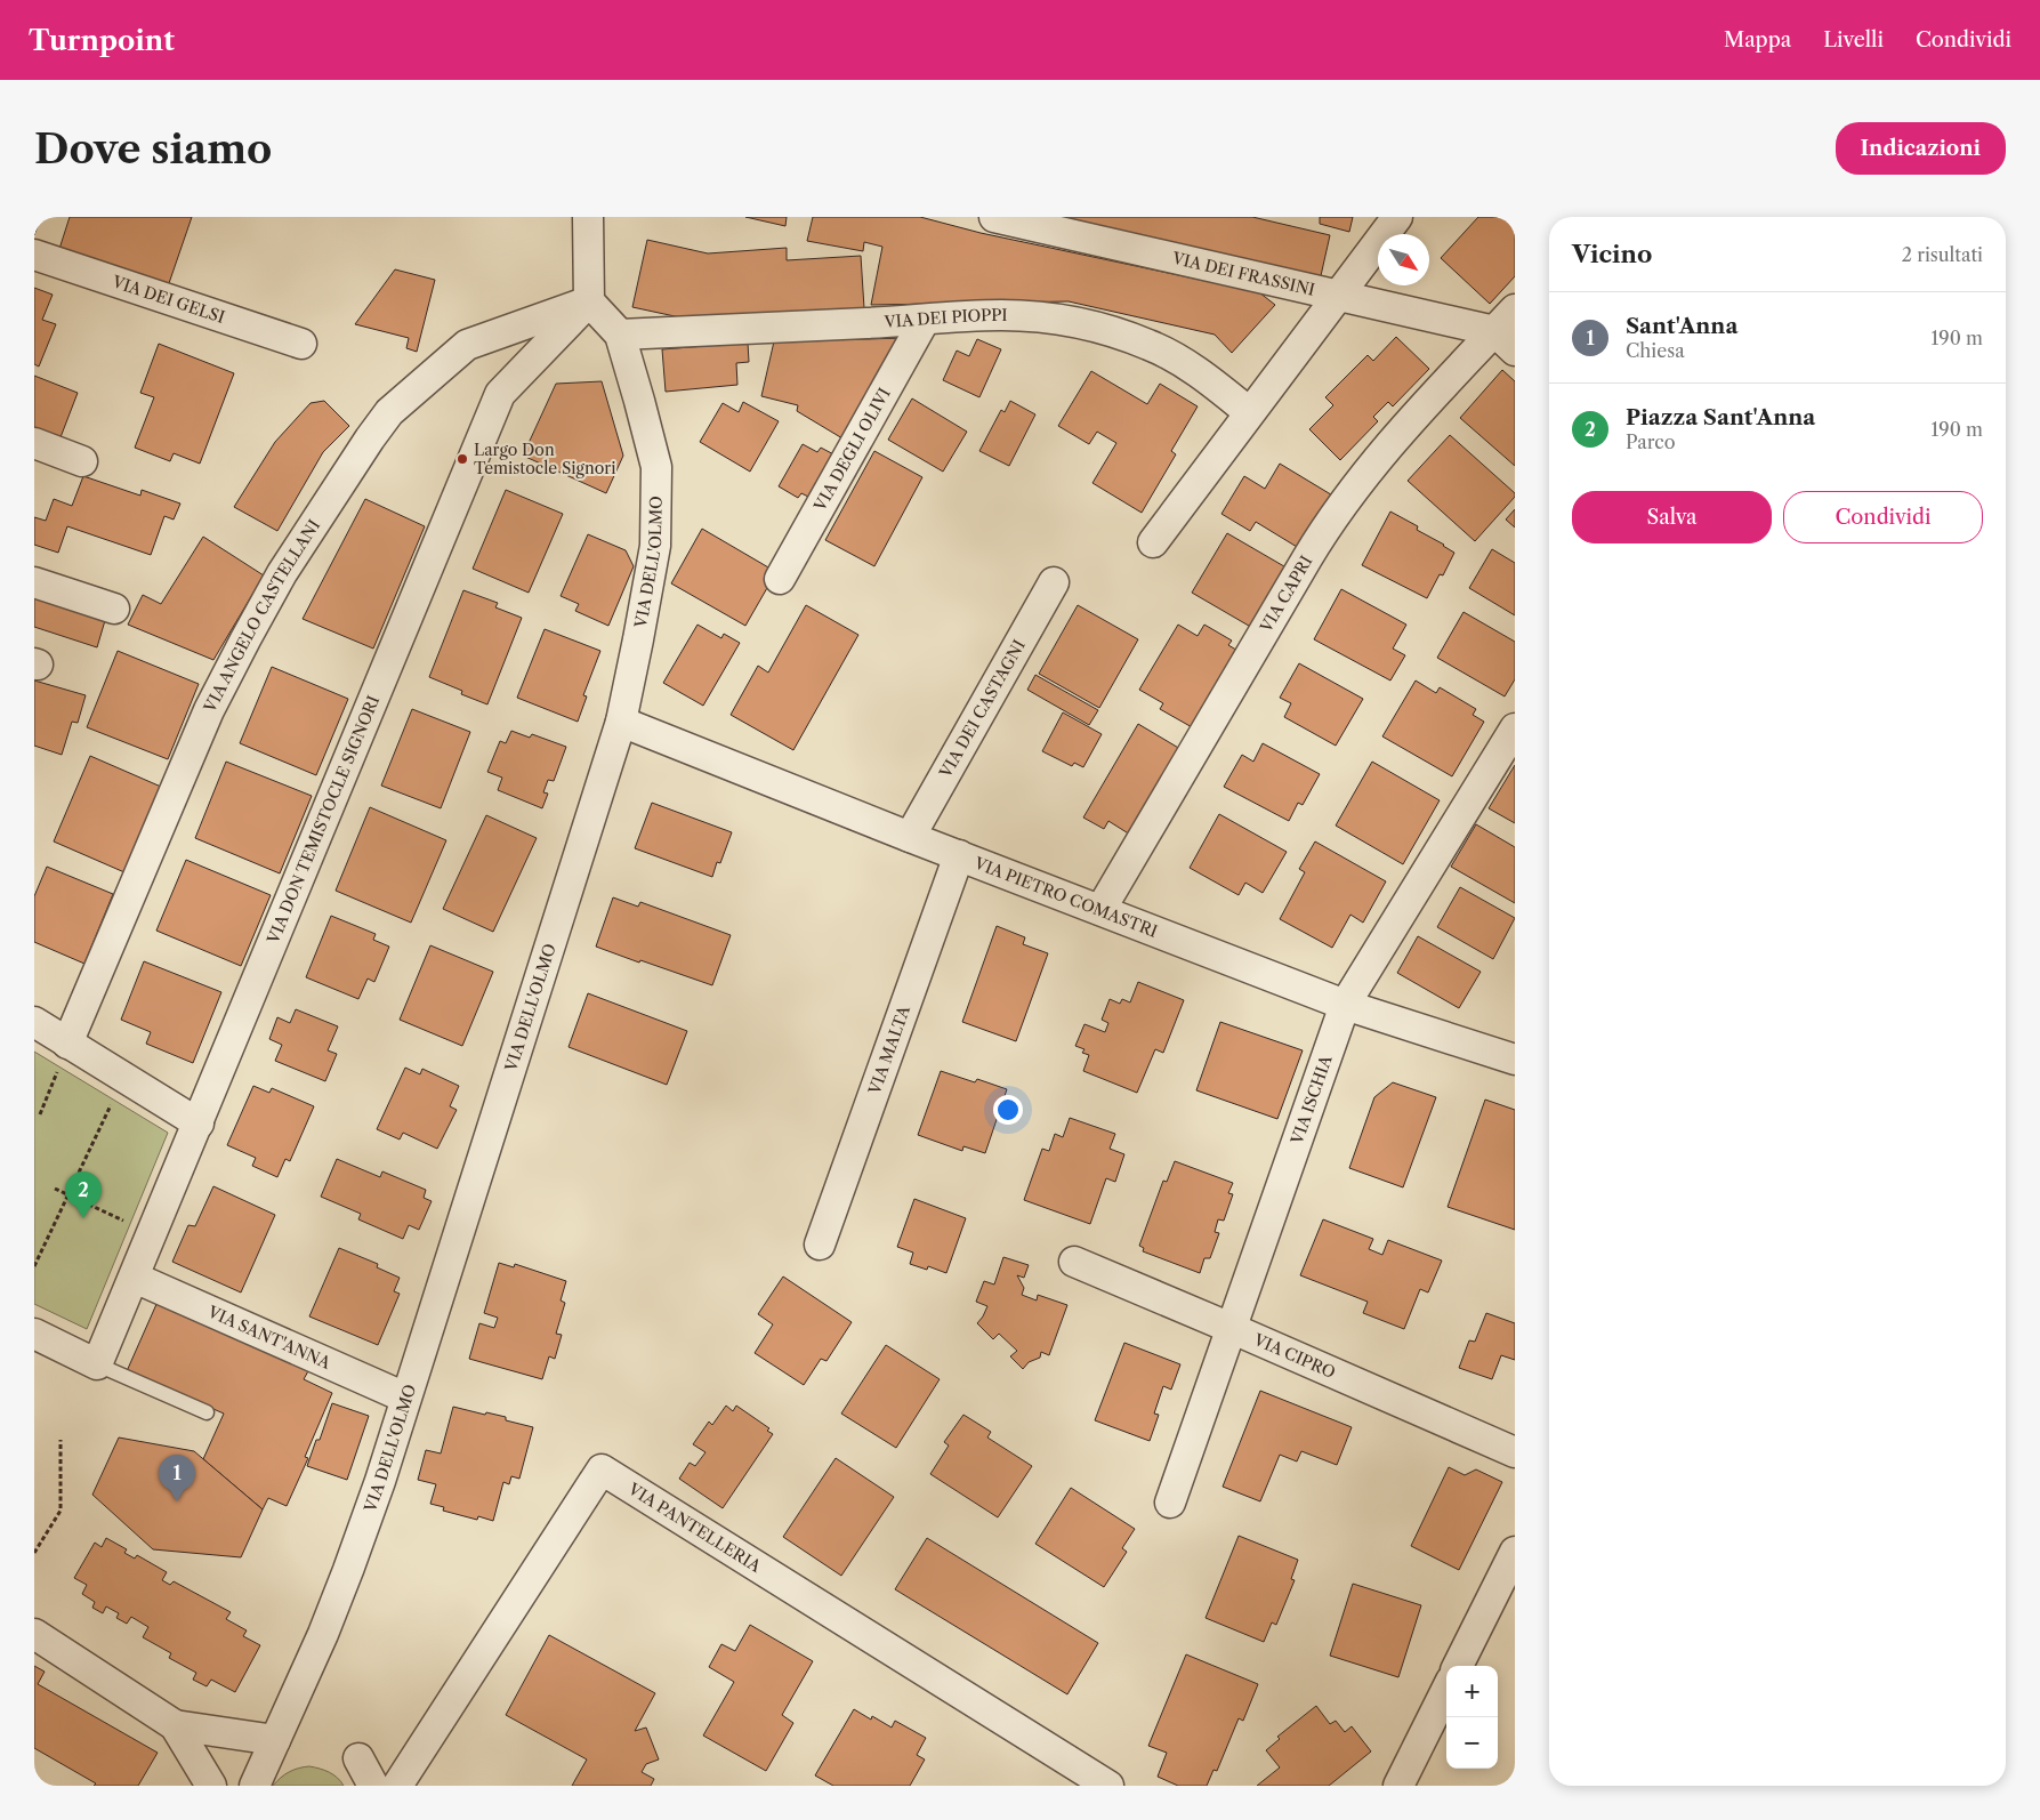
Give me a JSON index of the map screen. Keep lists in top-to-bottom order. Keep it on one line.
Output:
{"streets":{"street":["VIA DEI FRASSINI","VIA DEI GELSI","VIA DEI PIOPPI","VIA DEGLI OLIVI","VIA DELL'OLMO","VIA CAPRI","VIA ANGELO CASTELLANI","VIA DEI CASTAGNI","VIA DON TEMISTOCLE SIGNORI","VIA PIETRO COMASTRI","VIA MALTA","VIA ISCHIA","VIA SANT'ANNA","VIA CIPRO","VIA PANTELLERIA"]},"crossings":[["VIA DEI FRASSINI","VIA CAPRI"],["VIA DEI PIOPPI","VIA DEGLI OLIVI"],["VIA DEI PIOPPI","VIA DELL'OLMO"],["VIA DELL'OLMO","VIA ANGELO CASTELLANI"],["VIA DELL'OLMO","VIA DON TEMISTOCLE SIGNORI"],["VIA DELL'OLMO","VIA PIETRO COMASTRI"],["VIA DELL'OLMO","VIA SANT'ANNA"],["VIA CAPRI","VIA PIETRO COMASTRI"],["VIA ANGELO CASTELLANI","VIA DON TEMISTOCLE SIGNORI"],["VIA DEI CASTAGNI","VIA PIETRO COMASTRI"],["VIA DON TEMISTOCLE SIGNORI","VIA SANT'ANNA"],["VIA PIETRO COMASTRI","VIA MALTA"],["VIA PIETRO COMASTRI","VIA ISCHIA"],["VIA ISCHIA","VIA CIPRO"]],"places":["Largo Don Temistocle Signori"],"north":"bottom right","page":{"header":"Turnpoint","nav":["Mappa","Livelli","Condividi"],"buttons":["Indicazioni",["Salva","Condividi"]],"title":"Dove siamo","heading":["Vicino","2 risultati"],"list":[{"mark":"1","name":"Sant'Anna","note":"Chiesa","value":"190 m"},{"mark":"2","name":"Piazza Sant'Anna","note":"Parco","value":"190 m"}],"pins":["2","1"],"map_buttons":["+","−"]}}
